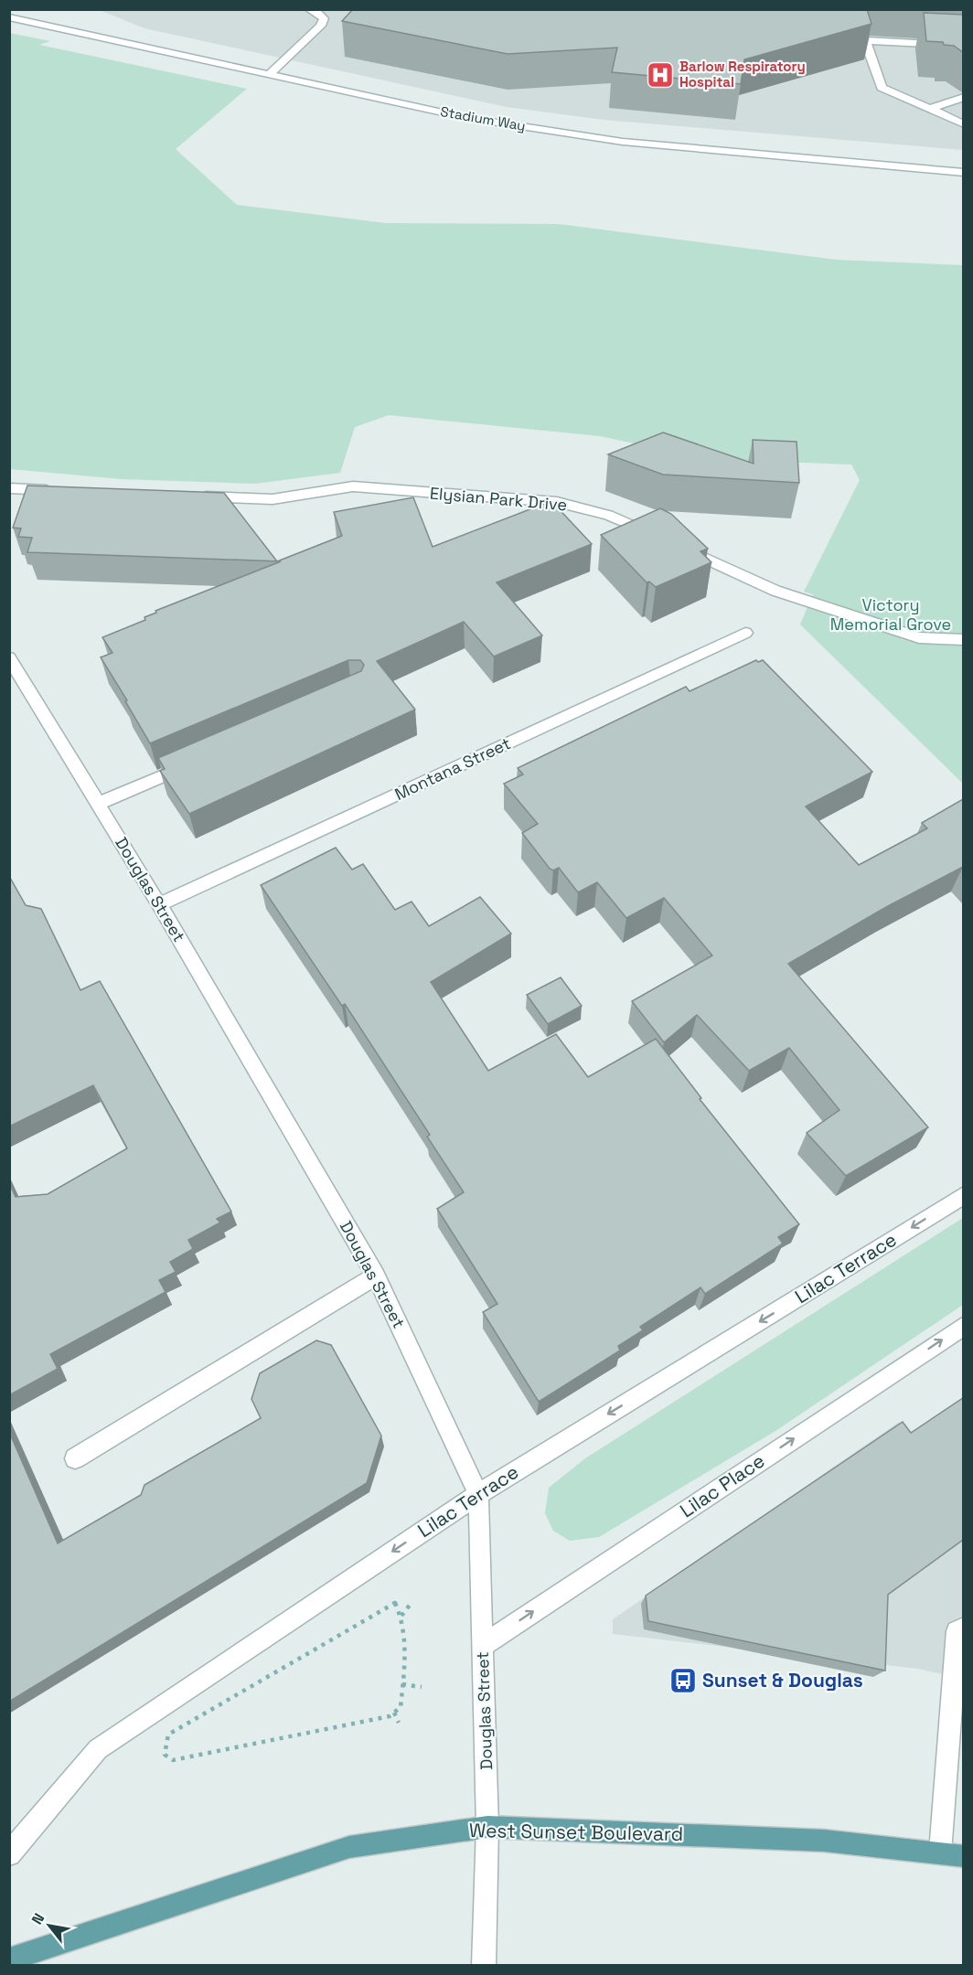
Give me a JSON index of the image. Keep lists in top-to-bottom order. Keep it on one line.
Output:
{"streets":{"main road":["West Sunset Boulevard"],"street":["Stadium Way","Elysian Park Drive","Montana Street","Douglas Street","Lilac Terrace","Lilac Place"]},"crossings":[["Montana Street","Douglas Street"],["Douglas Street","Lilac Terrace"],["Douglas Street","Lilac Place"],["Douglas Street","West Sunset Boulevard"]],"one_way":["Lilac Terrace","Lilac Place"],"parks":["Victory Memorial Grove"],"places":{"hospital":["Barlow Respiratory Hospital"],"bus stop":["Sunset & Douglas"]},"north":"top left"}
